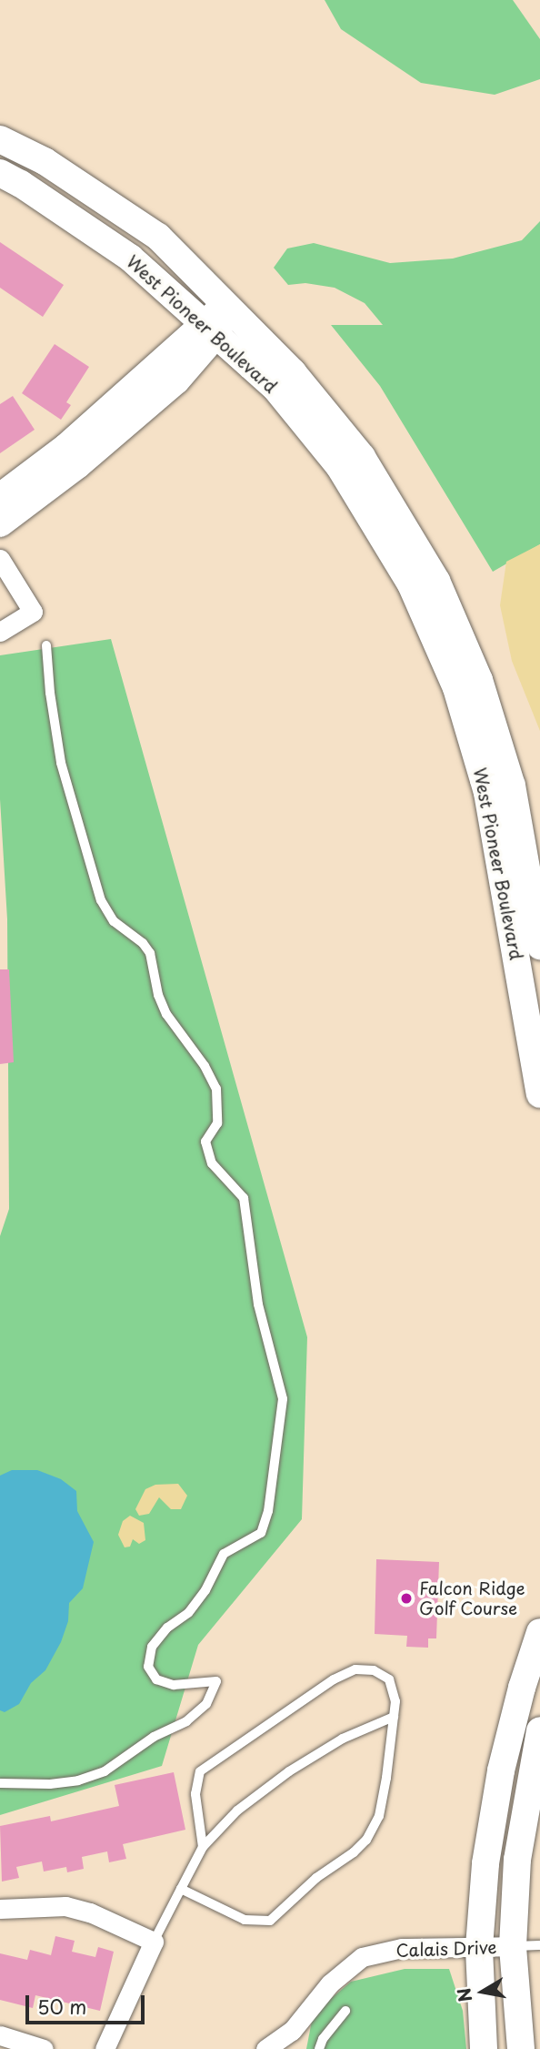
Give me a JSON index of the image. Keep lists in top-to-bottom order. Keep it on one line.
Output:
{"streets":{"main road":["West Pioneer Boulevard"],"street":["Calais Drive"]},"places":["Falcon Ridge Golf Course"],"scale_bar":"50 m","north":"left"}
